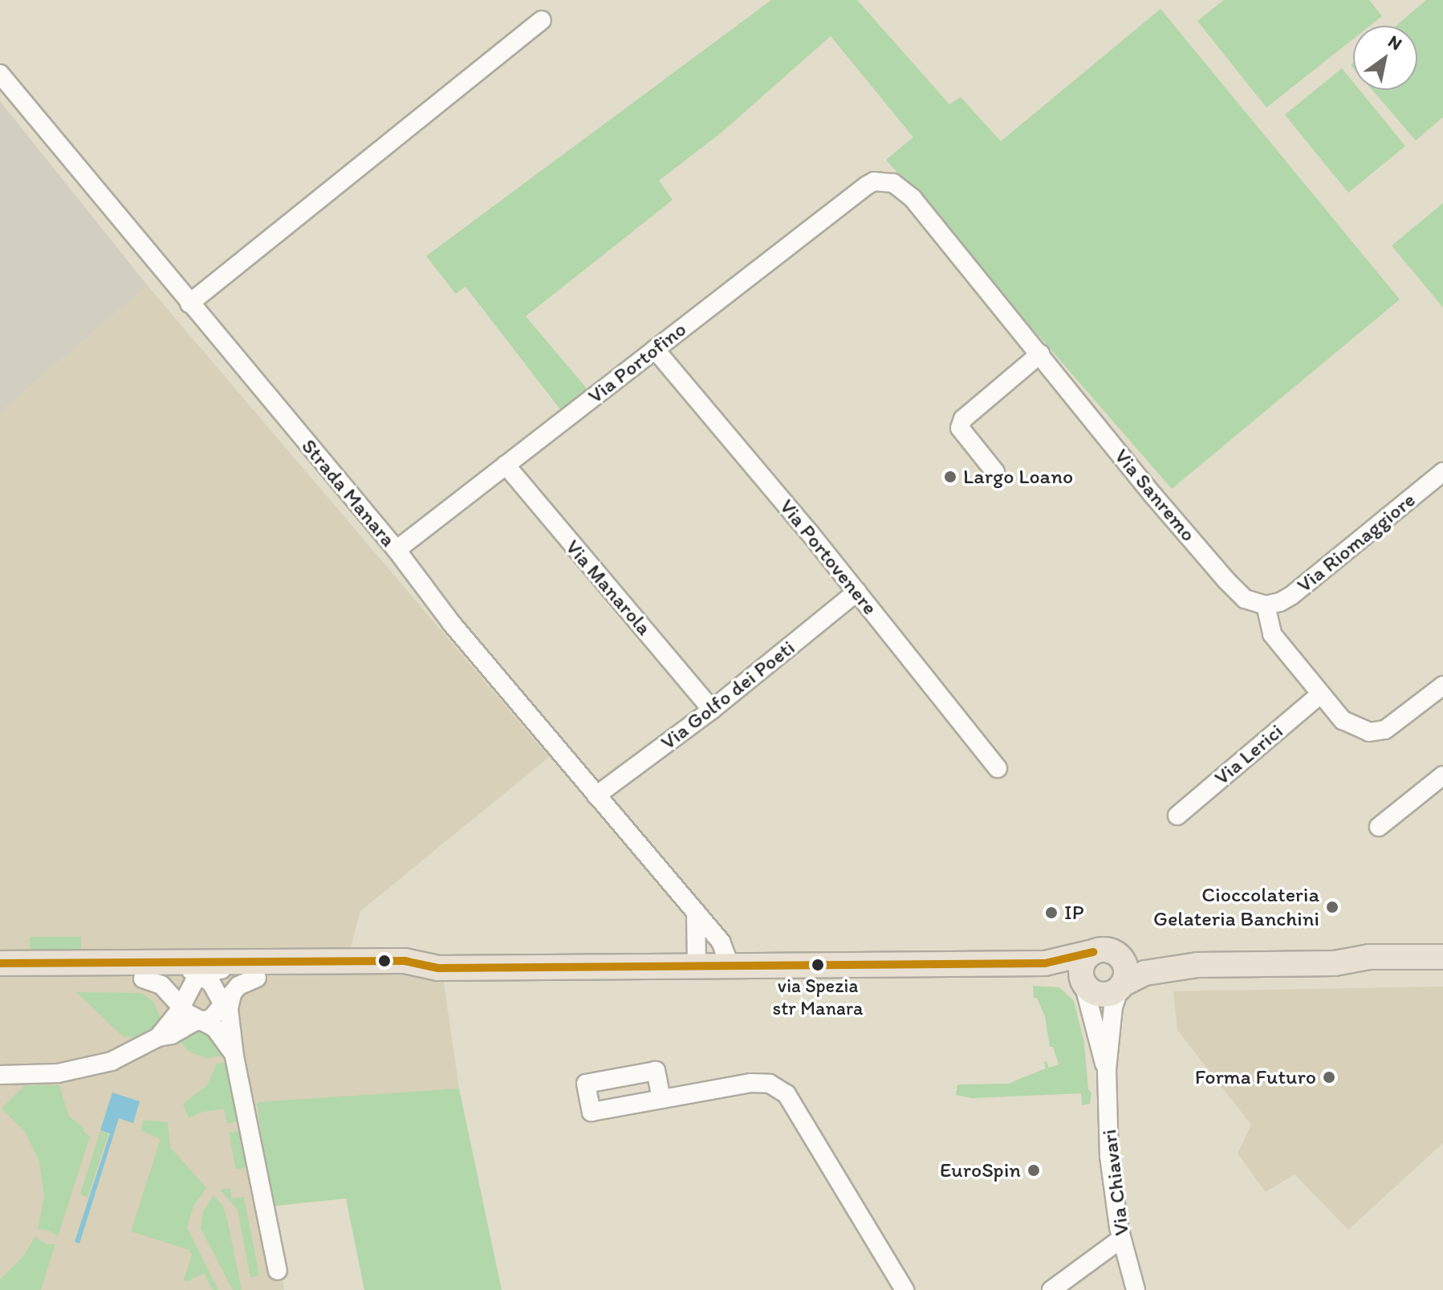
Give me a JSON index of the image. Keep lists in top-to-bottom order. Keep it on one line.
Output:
{"streets":{"street":["Via Portofino","Strada Manara","Via Sanremo","Via Riomaggiore","Via Portovenere","Via Manarola","Via Golfo dei Poeti","Via Lerici","Via Chiavari"]},"crossings":[["Via Portofino","Strada Manara"],["Via Portofino","Via Sanremo"],["Via Portofino","Via Portovenere"],["Via Portofino","Via Manarola"],["Strada Manara","Via Golfo dei Poeti"],["Via Sanremo","Via Riomaggiore"],["Via Portovenere","Via Golfo dei Poeti"],["Via Manarola","Via Golfo dei Poeti"]],"places":["Largo Loano","Cioccolateria Gelateria Banchini","IP","via Spezia str Manara","Forma Futuro","EuroSpin"],"north":"top right"}
